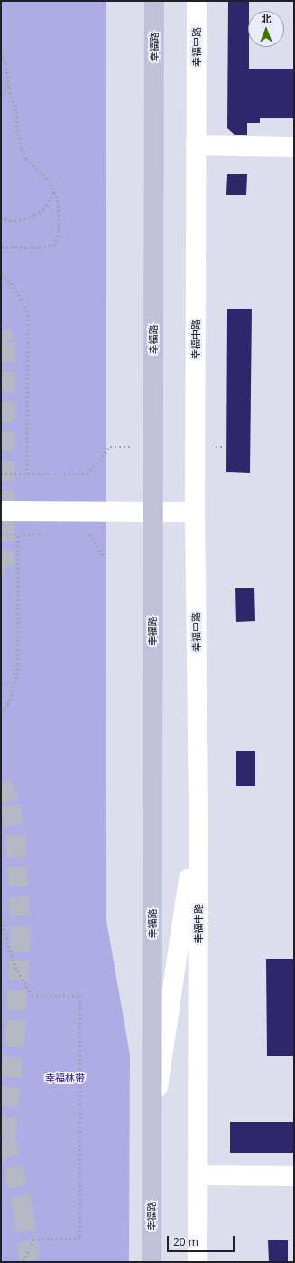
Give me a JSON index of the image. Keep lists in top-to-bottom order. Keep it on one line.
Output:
{"streets":{"main road":["幸福路","幸福中路"]},"parks":["幸福林带"],"scale_bar":"20 m","north":"top"}
